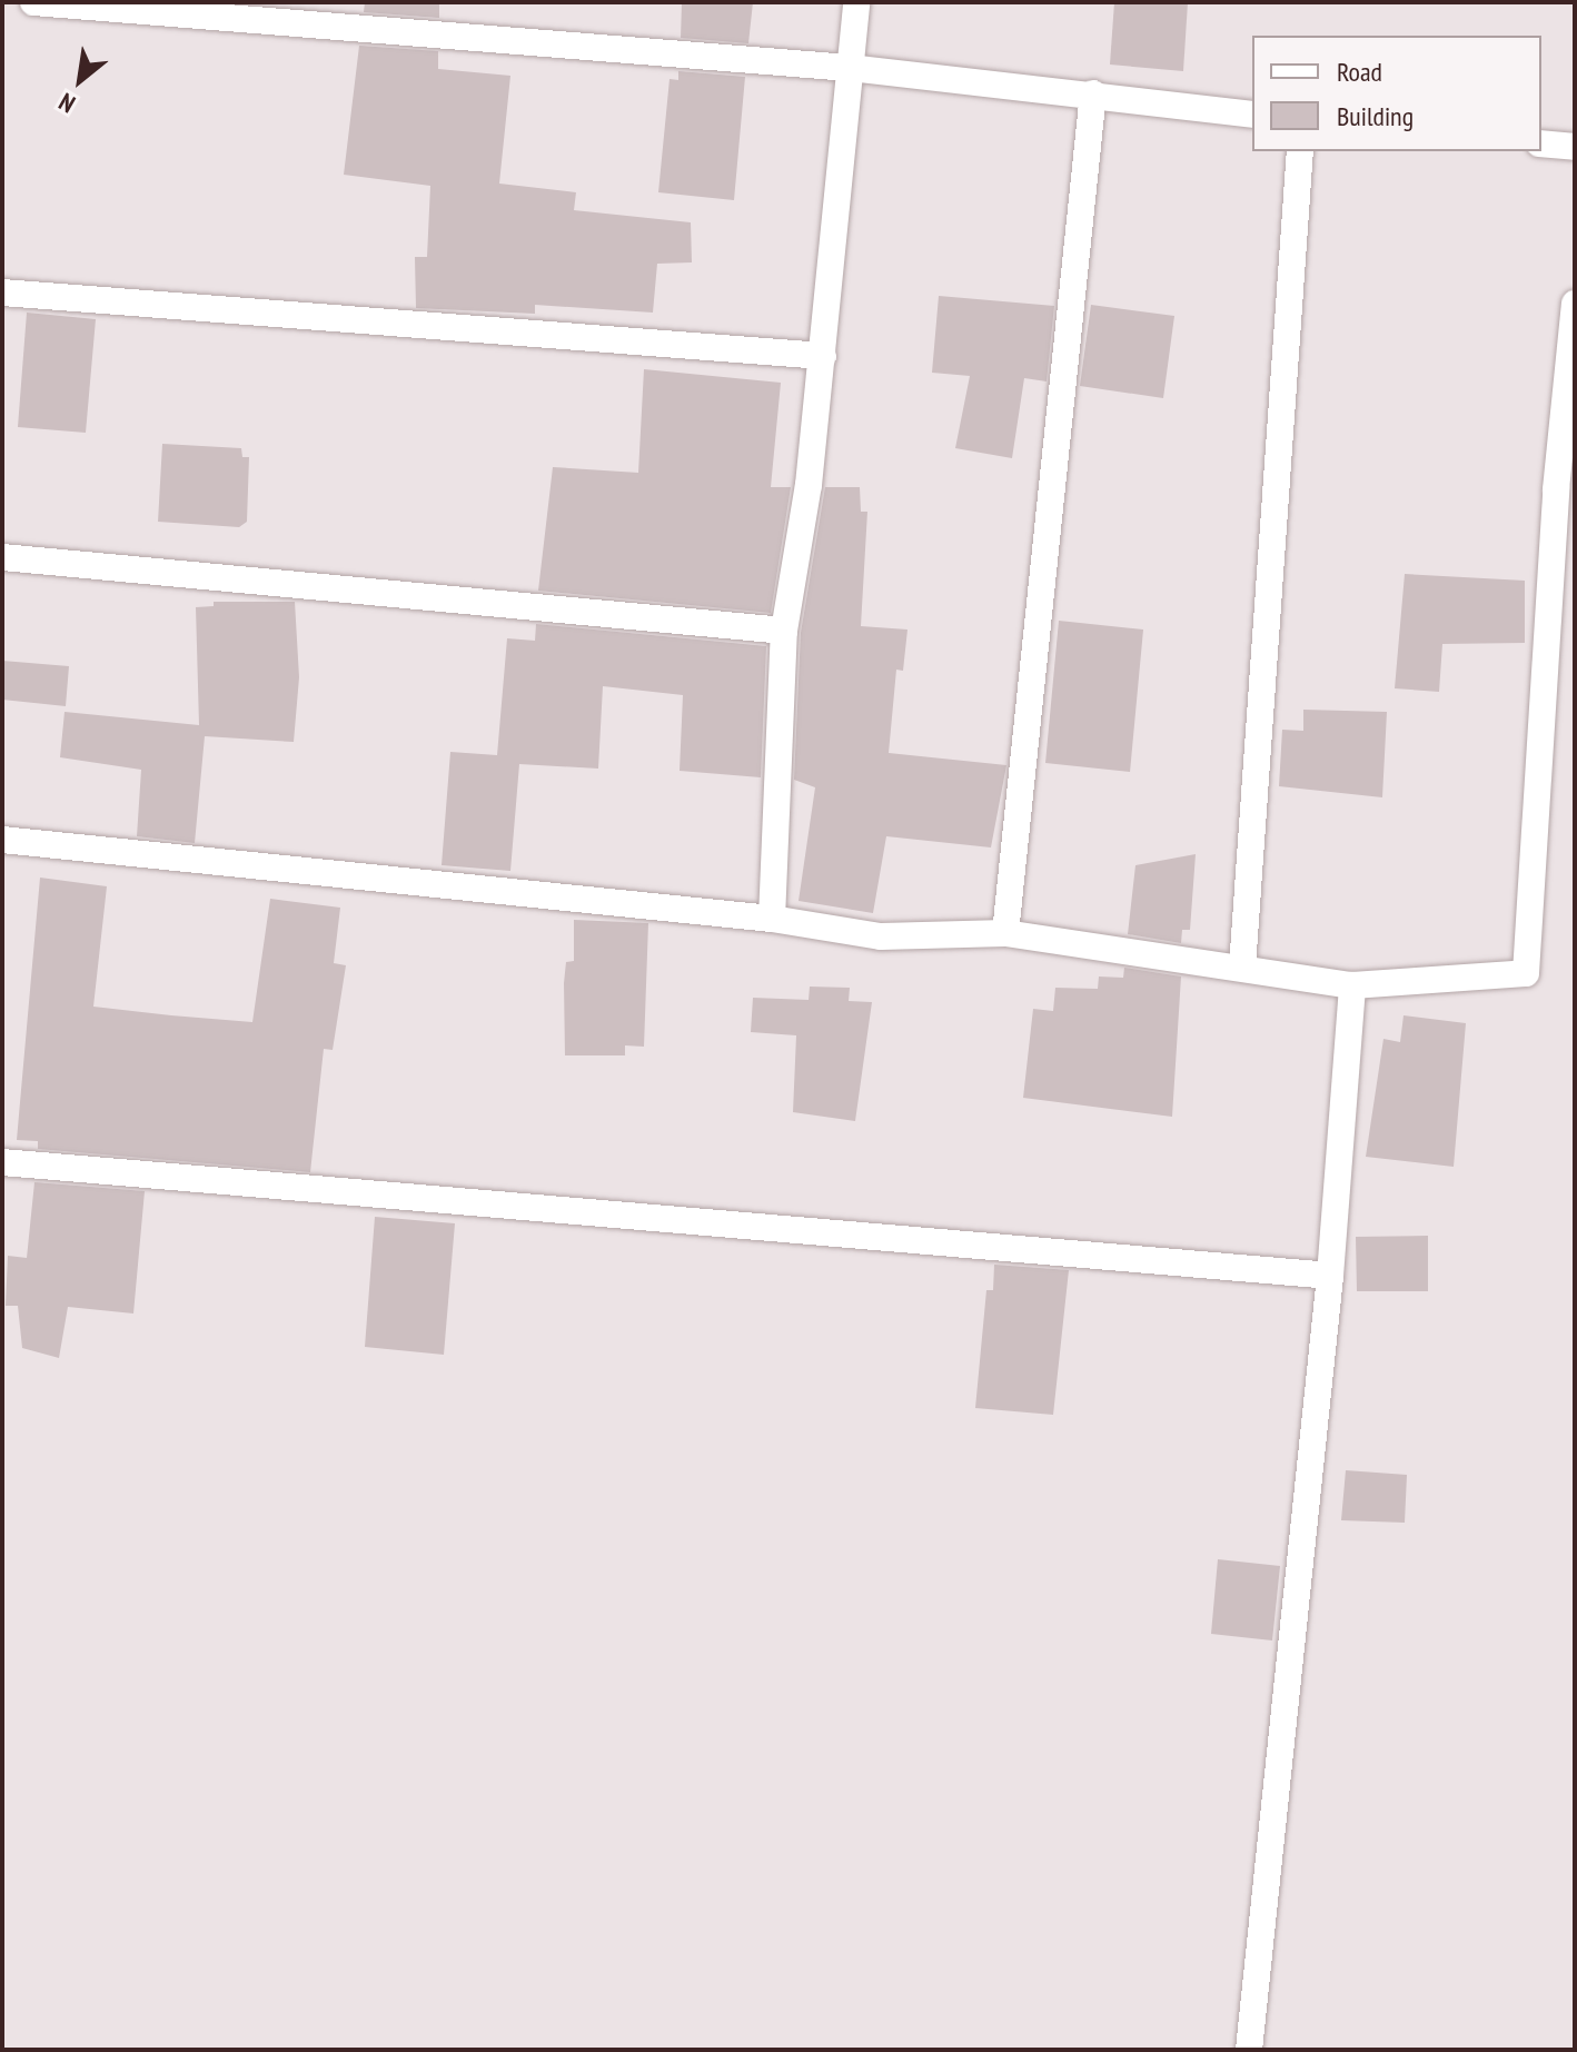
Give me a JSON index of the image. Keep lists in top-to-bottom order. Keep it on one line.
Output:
{"legend":["Road","Building"],"north":"bottom left"}
